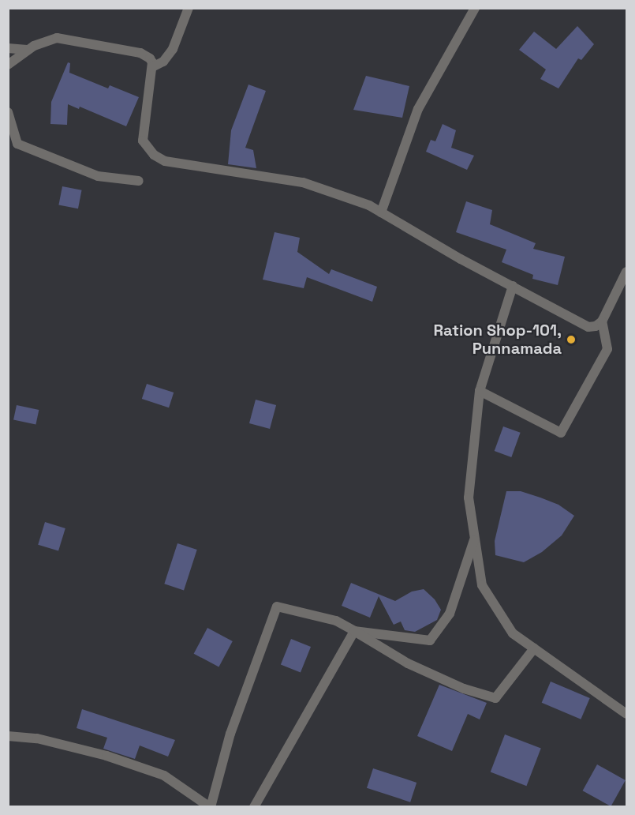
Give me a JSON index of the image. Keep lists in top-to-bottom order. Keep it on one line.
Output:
{"places":["Ration Shop-101, Punnamada"]}
